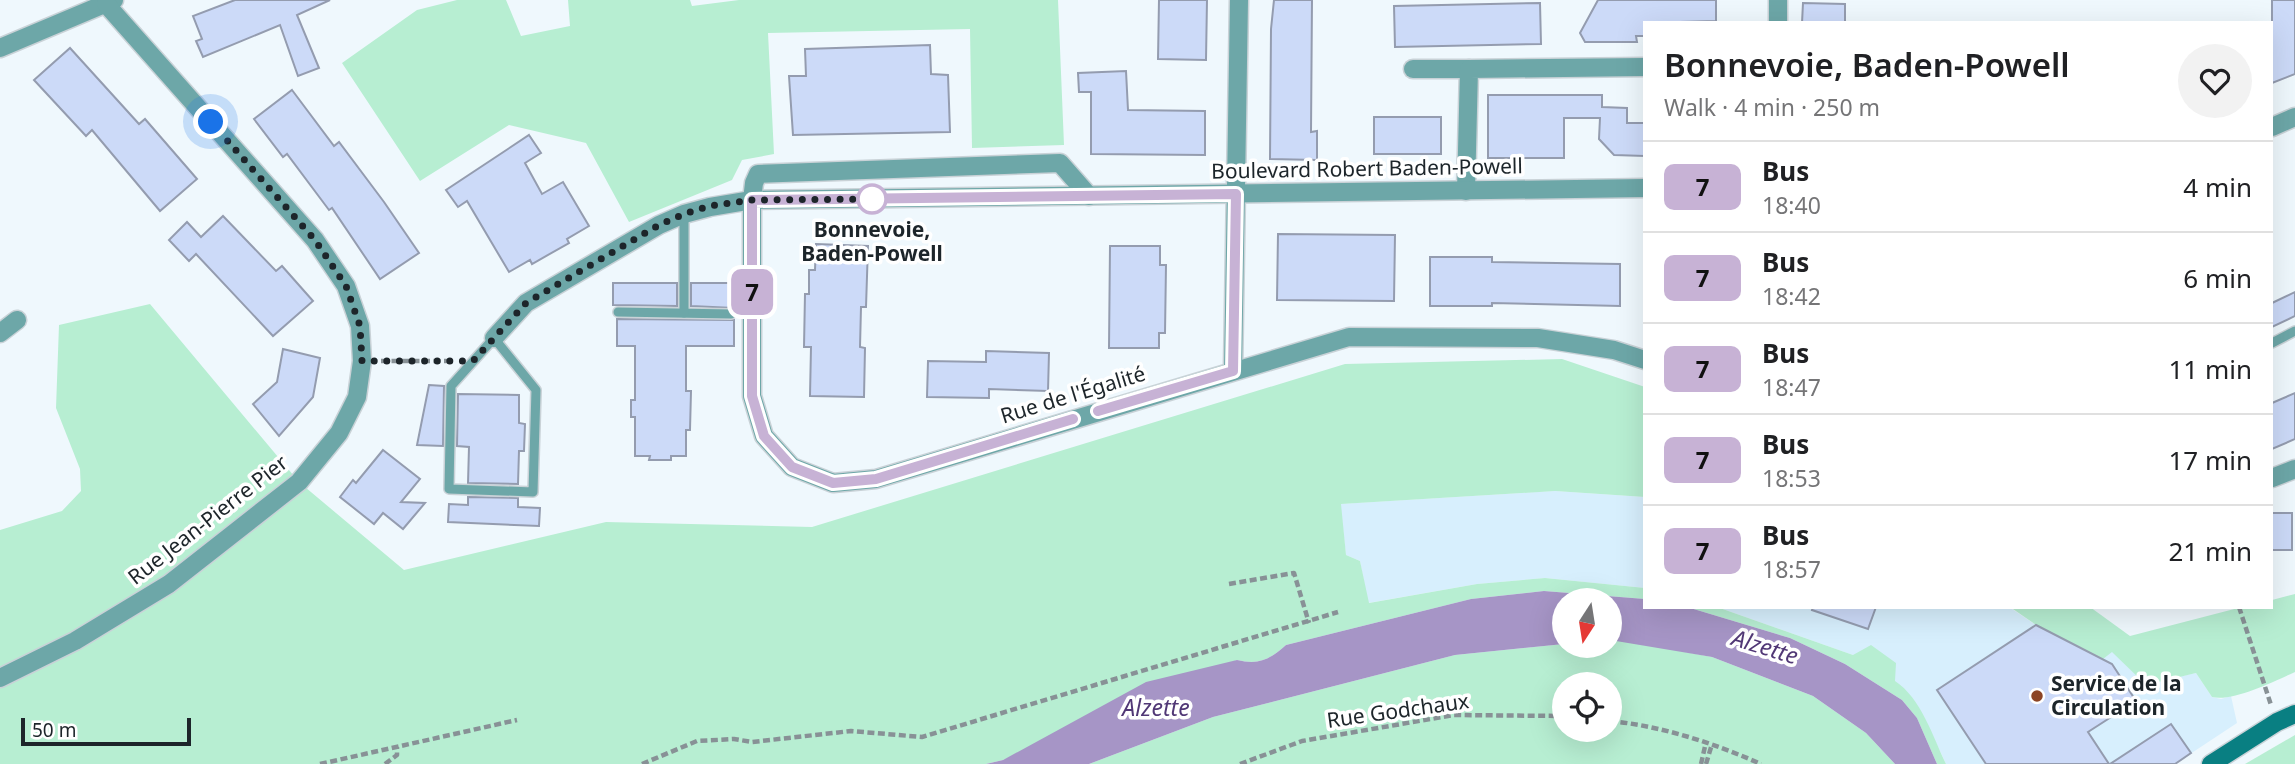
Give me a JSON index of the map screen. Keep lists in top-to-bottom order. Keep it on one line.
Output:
{"streets":{"street":["Boulevard Robert Baden-Powell","Rue de l'Égalité","Rue Jean-Pierre Pier"],"path":["Rue Godchaux"]},"crossings":[["Boulevard Robert Baden-Powell","Rue de l'Égalité"]],"water":["Alzette"],"places":["Bonnevoie, Baden-Powell","Service de la Circulation"],"lines":["bus line 7"],"scale_bar":"50 m","north":"bottom","page":{"on_map":"7","heading":["Bonnevoie, Baden-Powell","Walk · 4 min · 250 m"],"list":[{"mark":"7","name":"Bus","note":"18:40","value":"4 min"},{"mark":"7","name":"Bus","note":"18:42","value":"6 min"},{"mark":"7","name":"Bus","note":"18:47","value":"11 min"},{"mark":"7","name":"Bus","note":"18:53","value":"17 min"},{"mark":"7","name":"Bus","note":"18:57","value":"21 min"}],"scale":"50 m"}}
